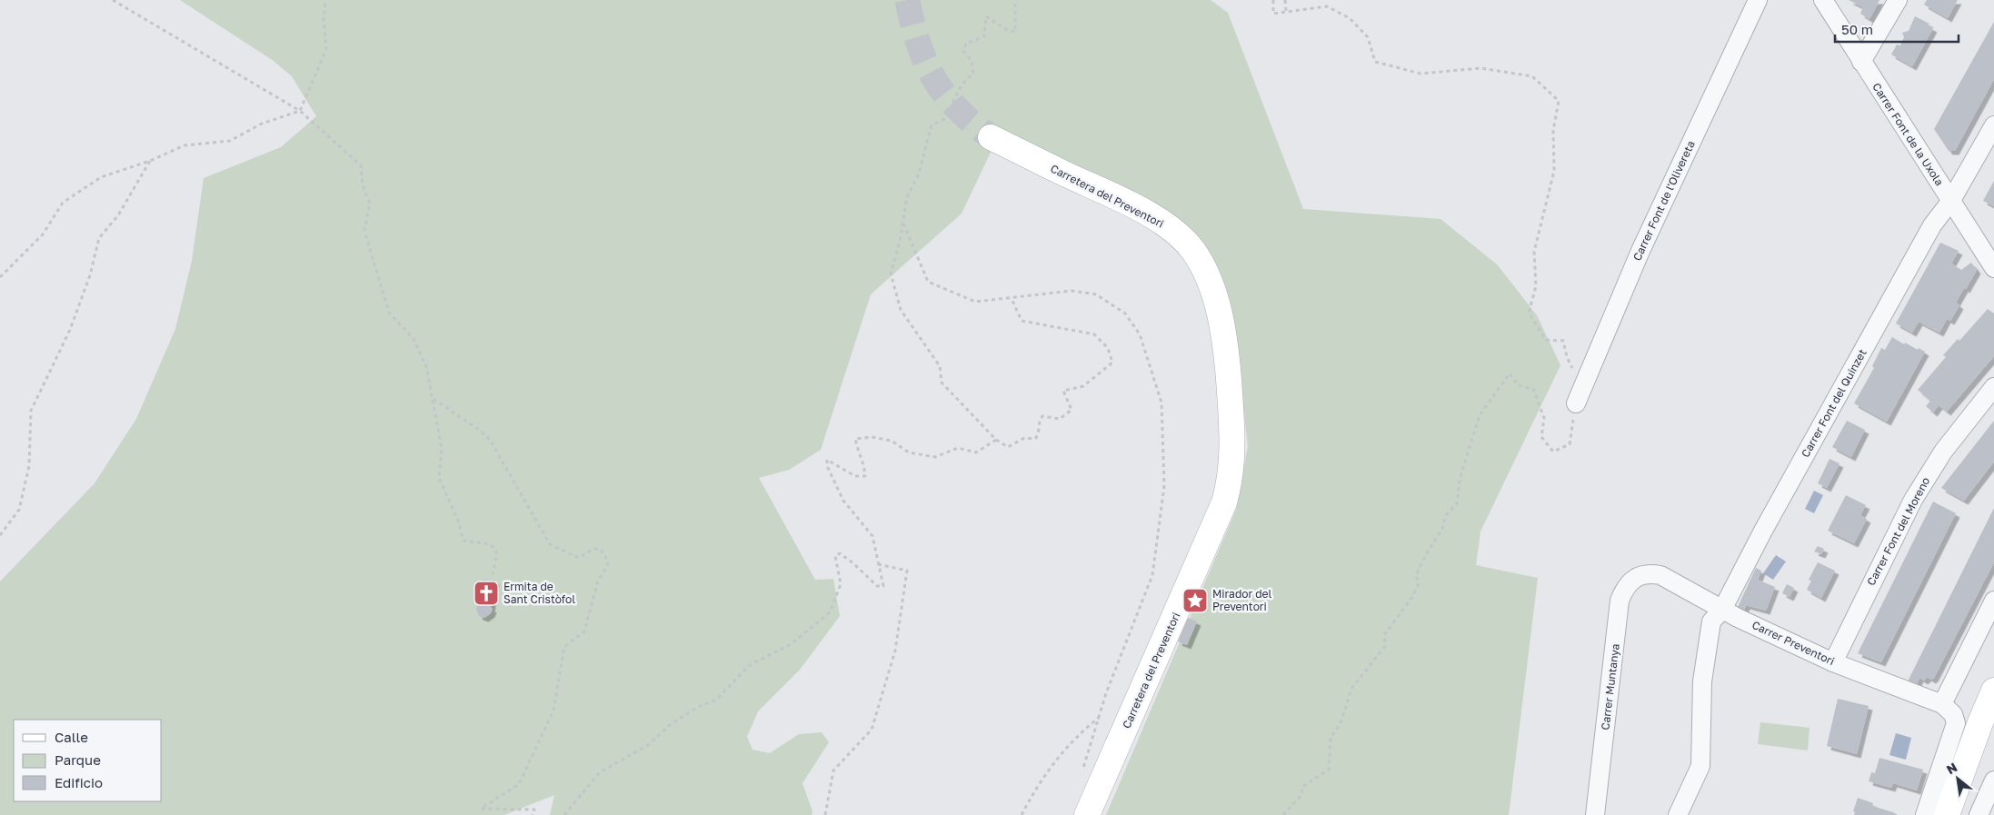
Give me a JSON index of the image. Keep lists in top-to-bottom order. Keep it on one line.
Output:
{"streets":{"street":["Carrer Font de la Uxola","Carretera del Preventori","Carrer Font de l'Olivereta","Carrer Font del Quinzet","Carrer Font del Moreno","Carrer Preventori","Carrer Muntanya"]},"crossings":[["Carrer Font de la Uxola","Carrer Font del Quinzet"],["Carrer Font del Quinzet","Carrer Preventori"],["Carrer Font del Moreno","Carrer Preventori"],["Carrer Preventori","Carrer Muntanya"]],"places":{"church":["Ermita de Sant Cristòfol"],"place":["Mirador del Preventori"]},"legend":["Calle","Parque","Edificio"],"scale_bar":"50 m","north":"top left"}
